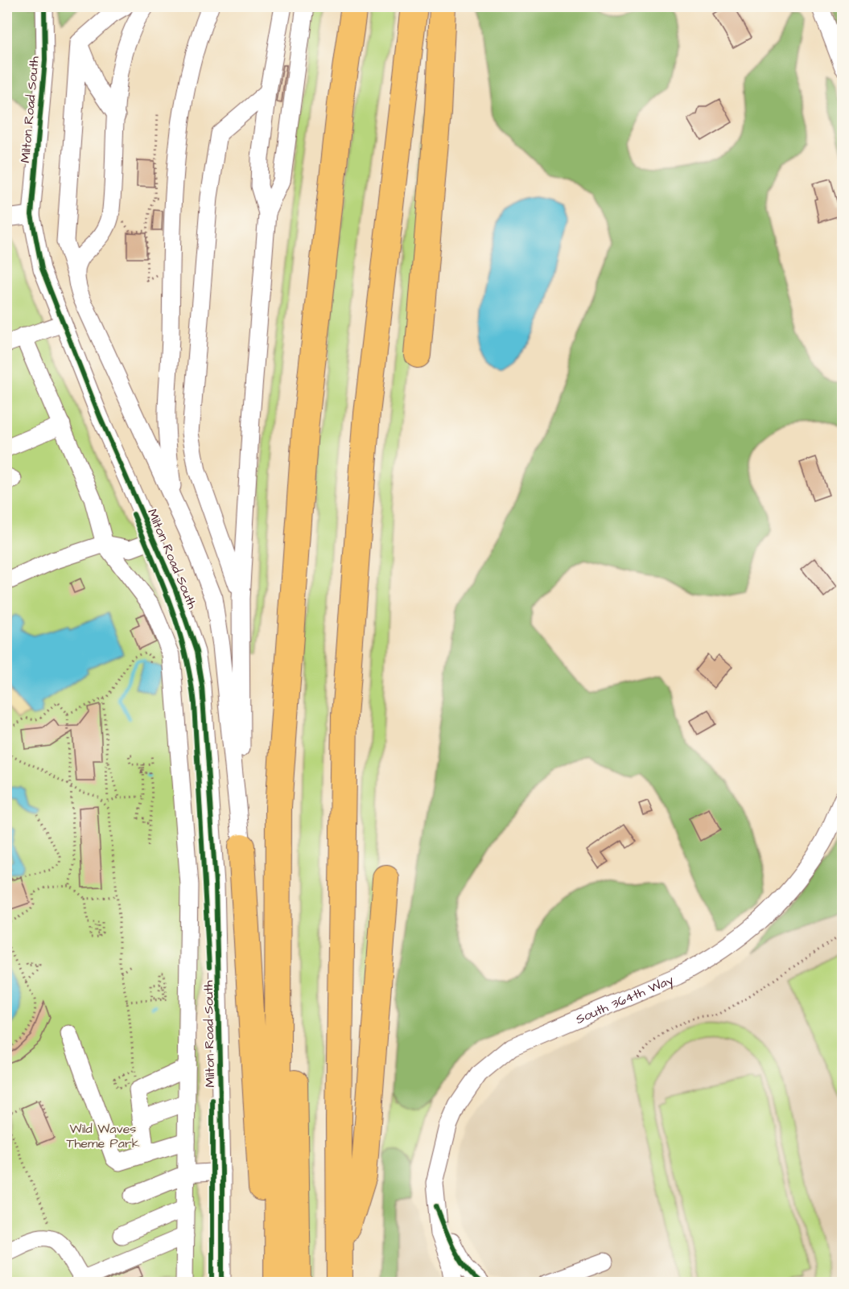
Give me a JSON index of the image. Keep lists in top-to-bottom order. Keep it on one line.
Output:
{"streets":{"street":["Milton Road South","South 364th Way"]},"parks":["Wild Waves Theme Park"]}
